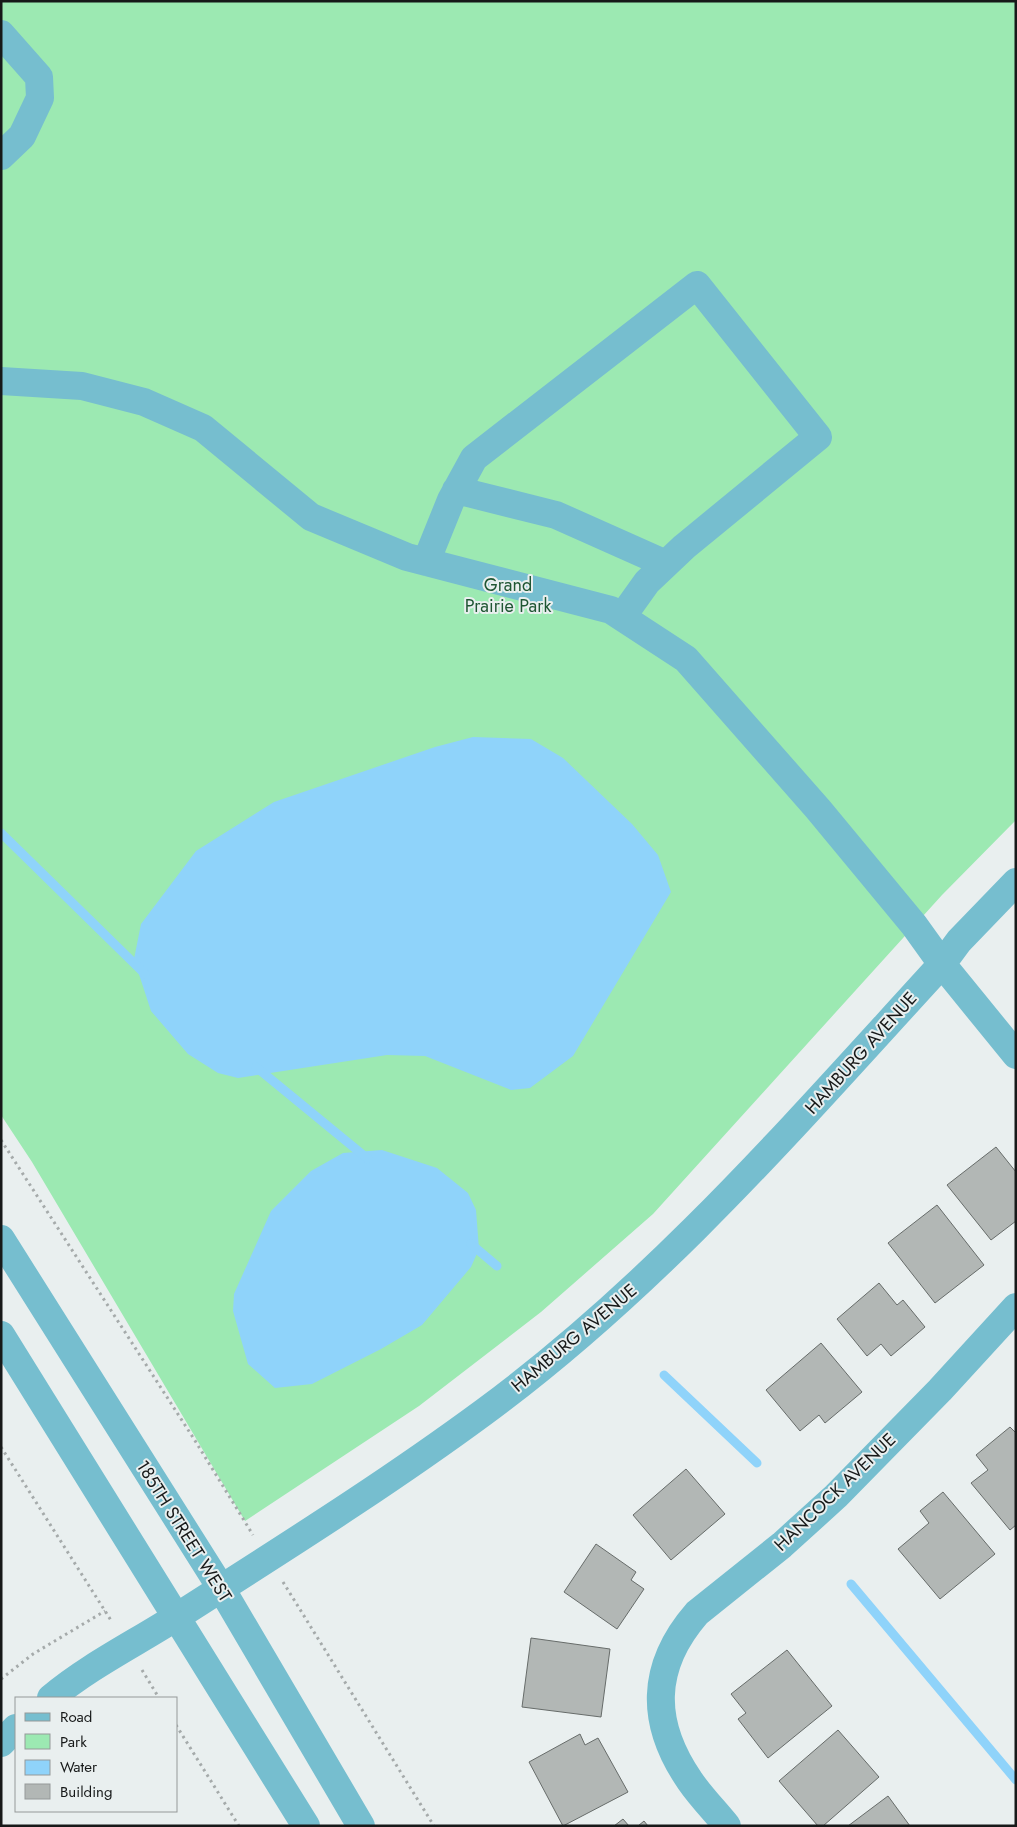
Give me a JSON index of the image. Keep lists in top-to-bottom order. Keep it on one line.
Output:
{"streets":{"street":["HAMBURG AVENUE","HANCOCK AVENUE","185TH STREET WEST"]},"crossings":[["HAMBURG AVENUE","185TH STREET WEST"]],"parks":["Grand Prairie Park"],"legend":["Road","Park","Water","Building"]}
